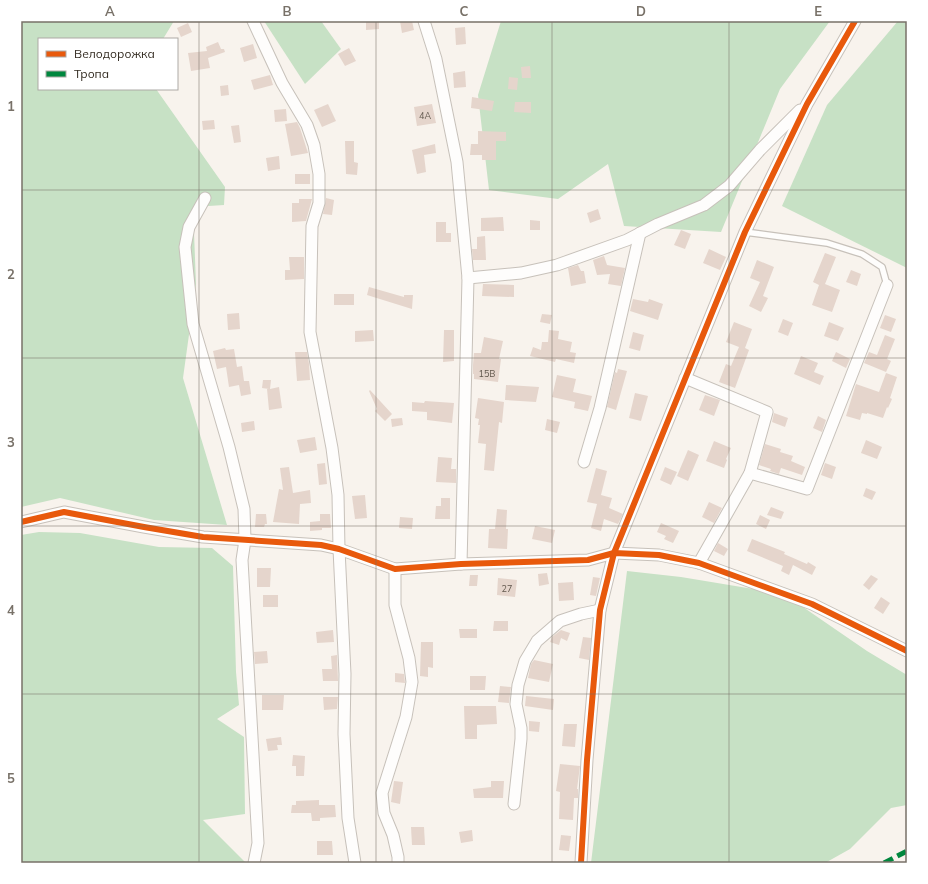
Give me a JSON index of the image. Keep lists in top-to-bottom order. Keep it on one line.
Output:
{"house_numbers":["4А","15В","27"],"legend":["Велодорожка","Тропа"],"grid":{"columns":["A","B","C","D","E"],"rows":["1","2","3","4","5"]}}
